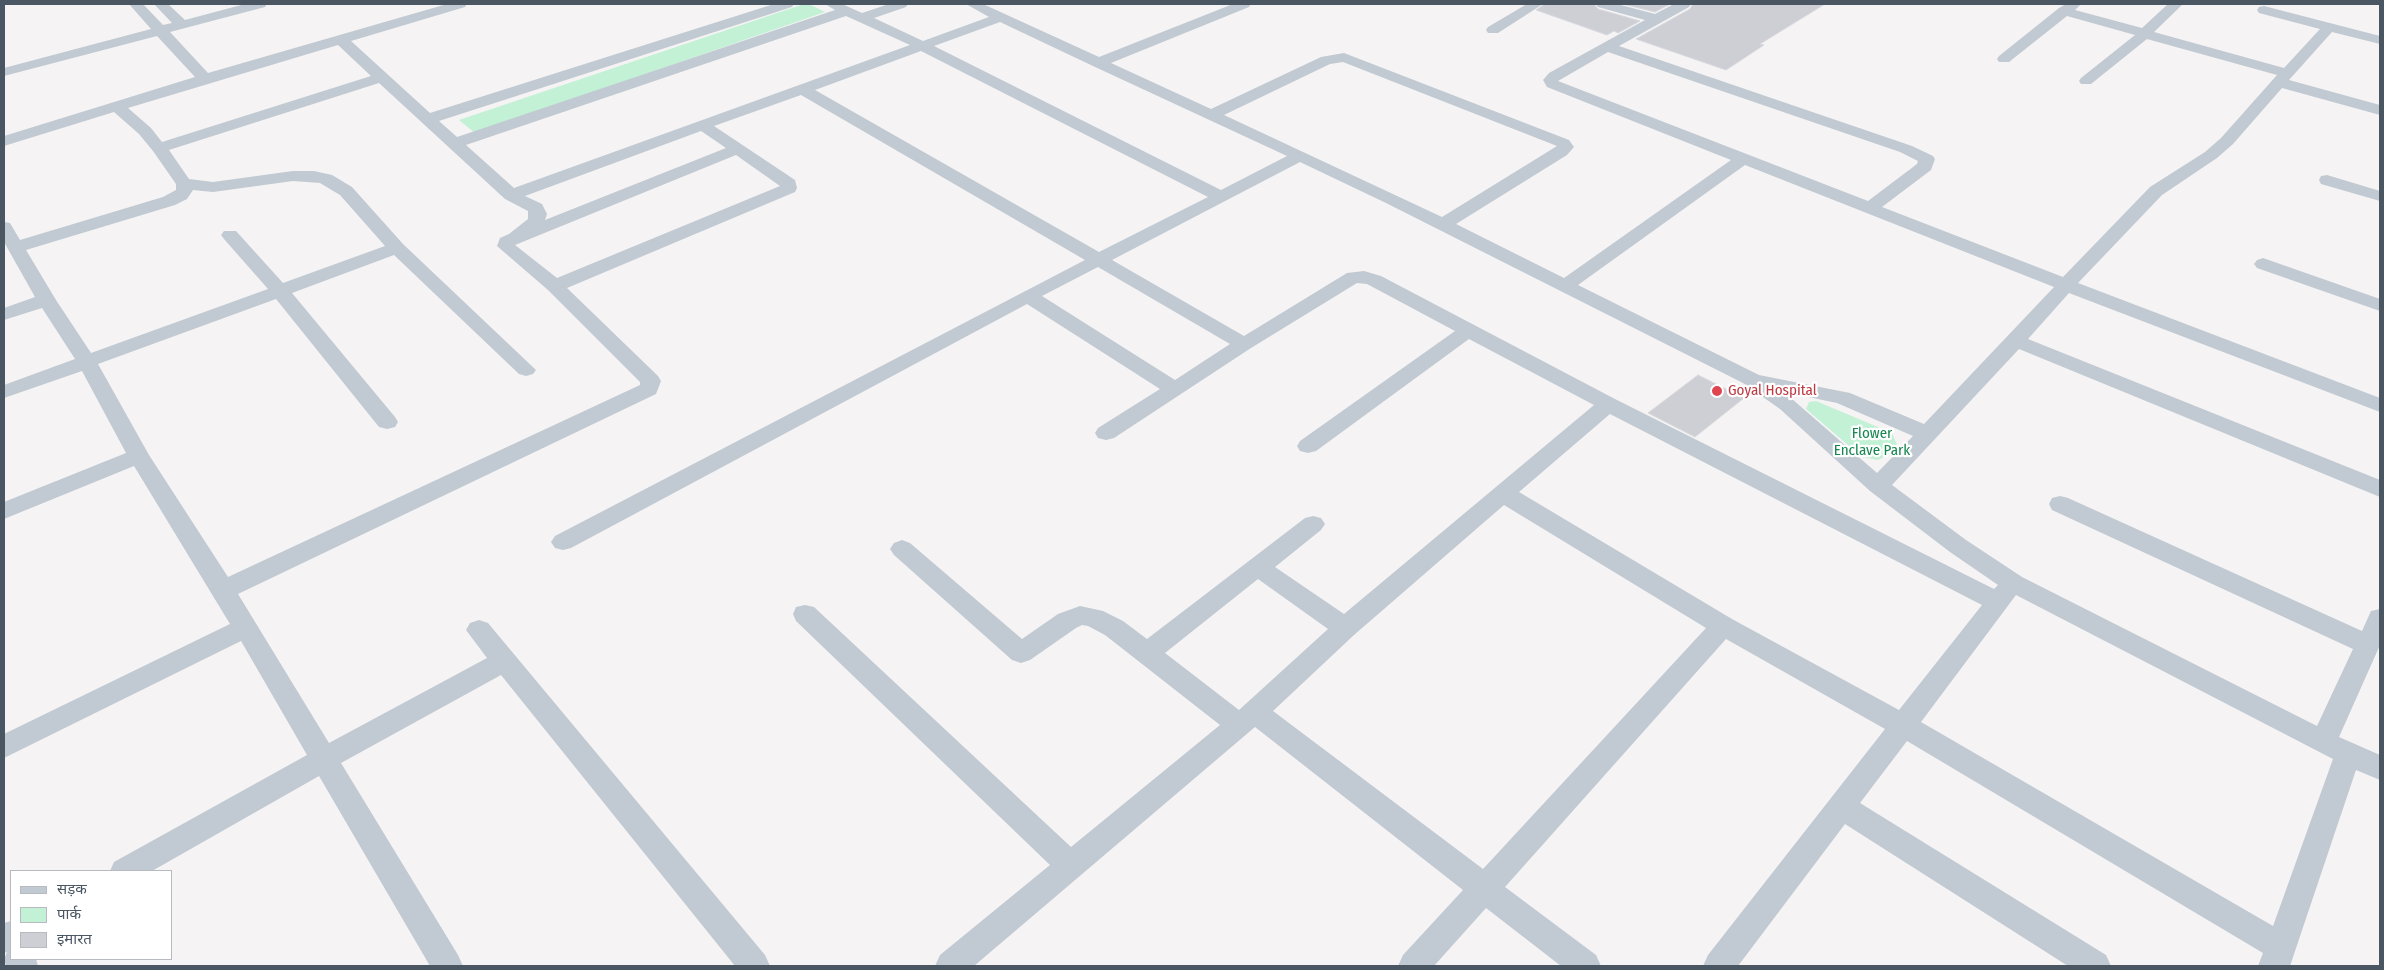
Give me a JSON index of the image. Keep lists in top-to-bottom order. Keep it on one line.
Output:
{"parks":["Flower Enclave Park"],"places":["Goyal Hospital"],"legend":["सड़क","पार्क","इमारत"]}
